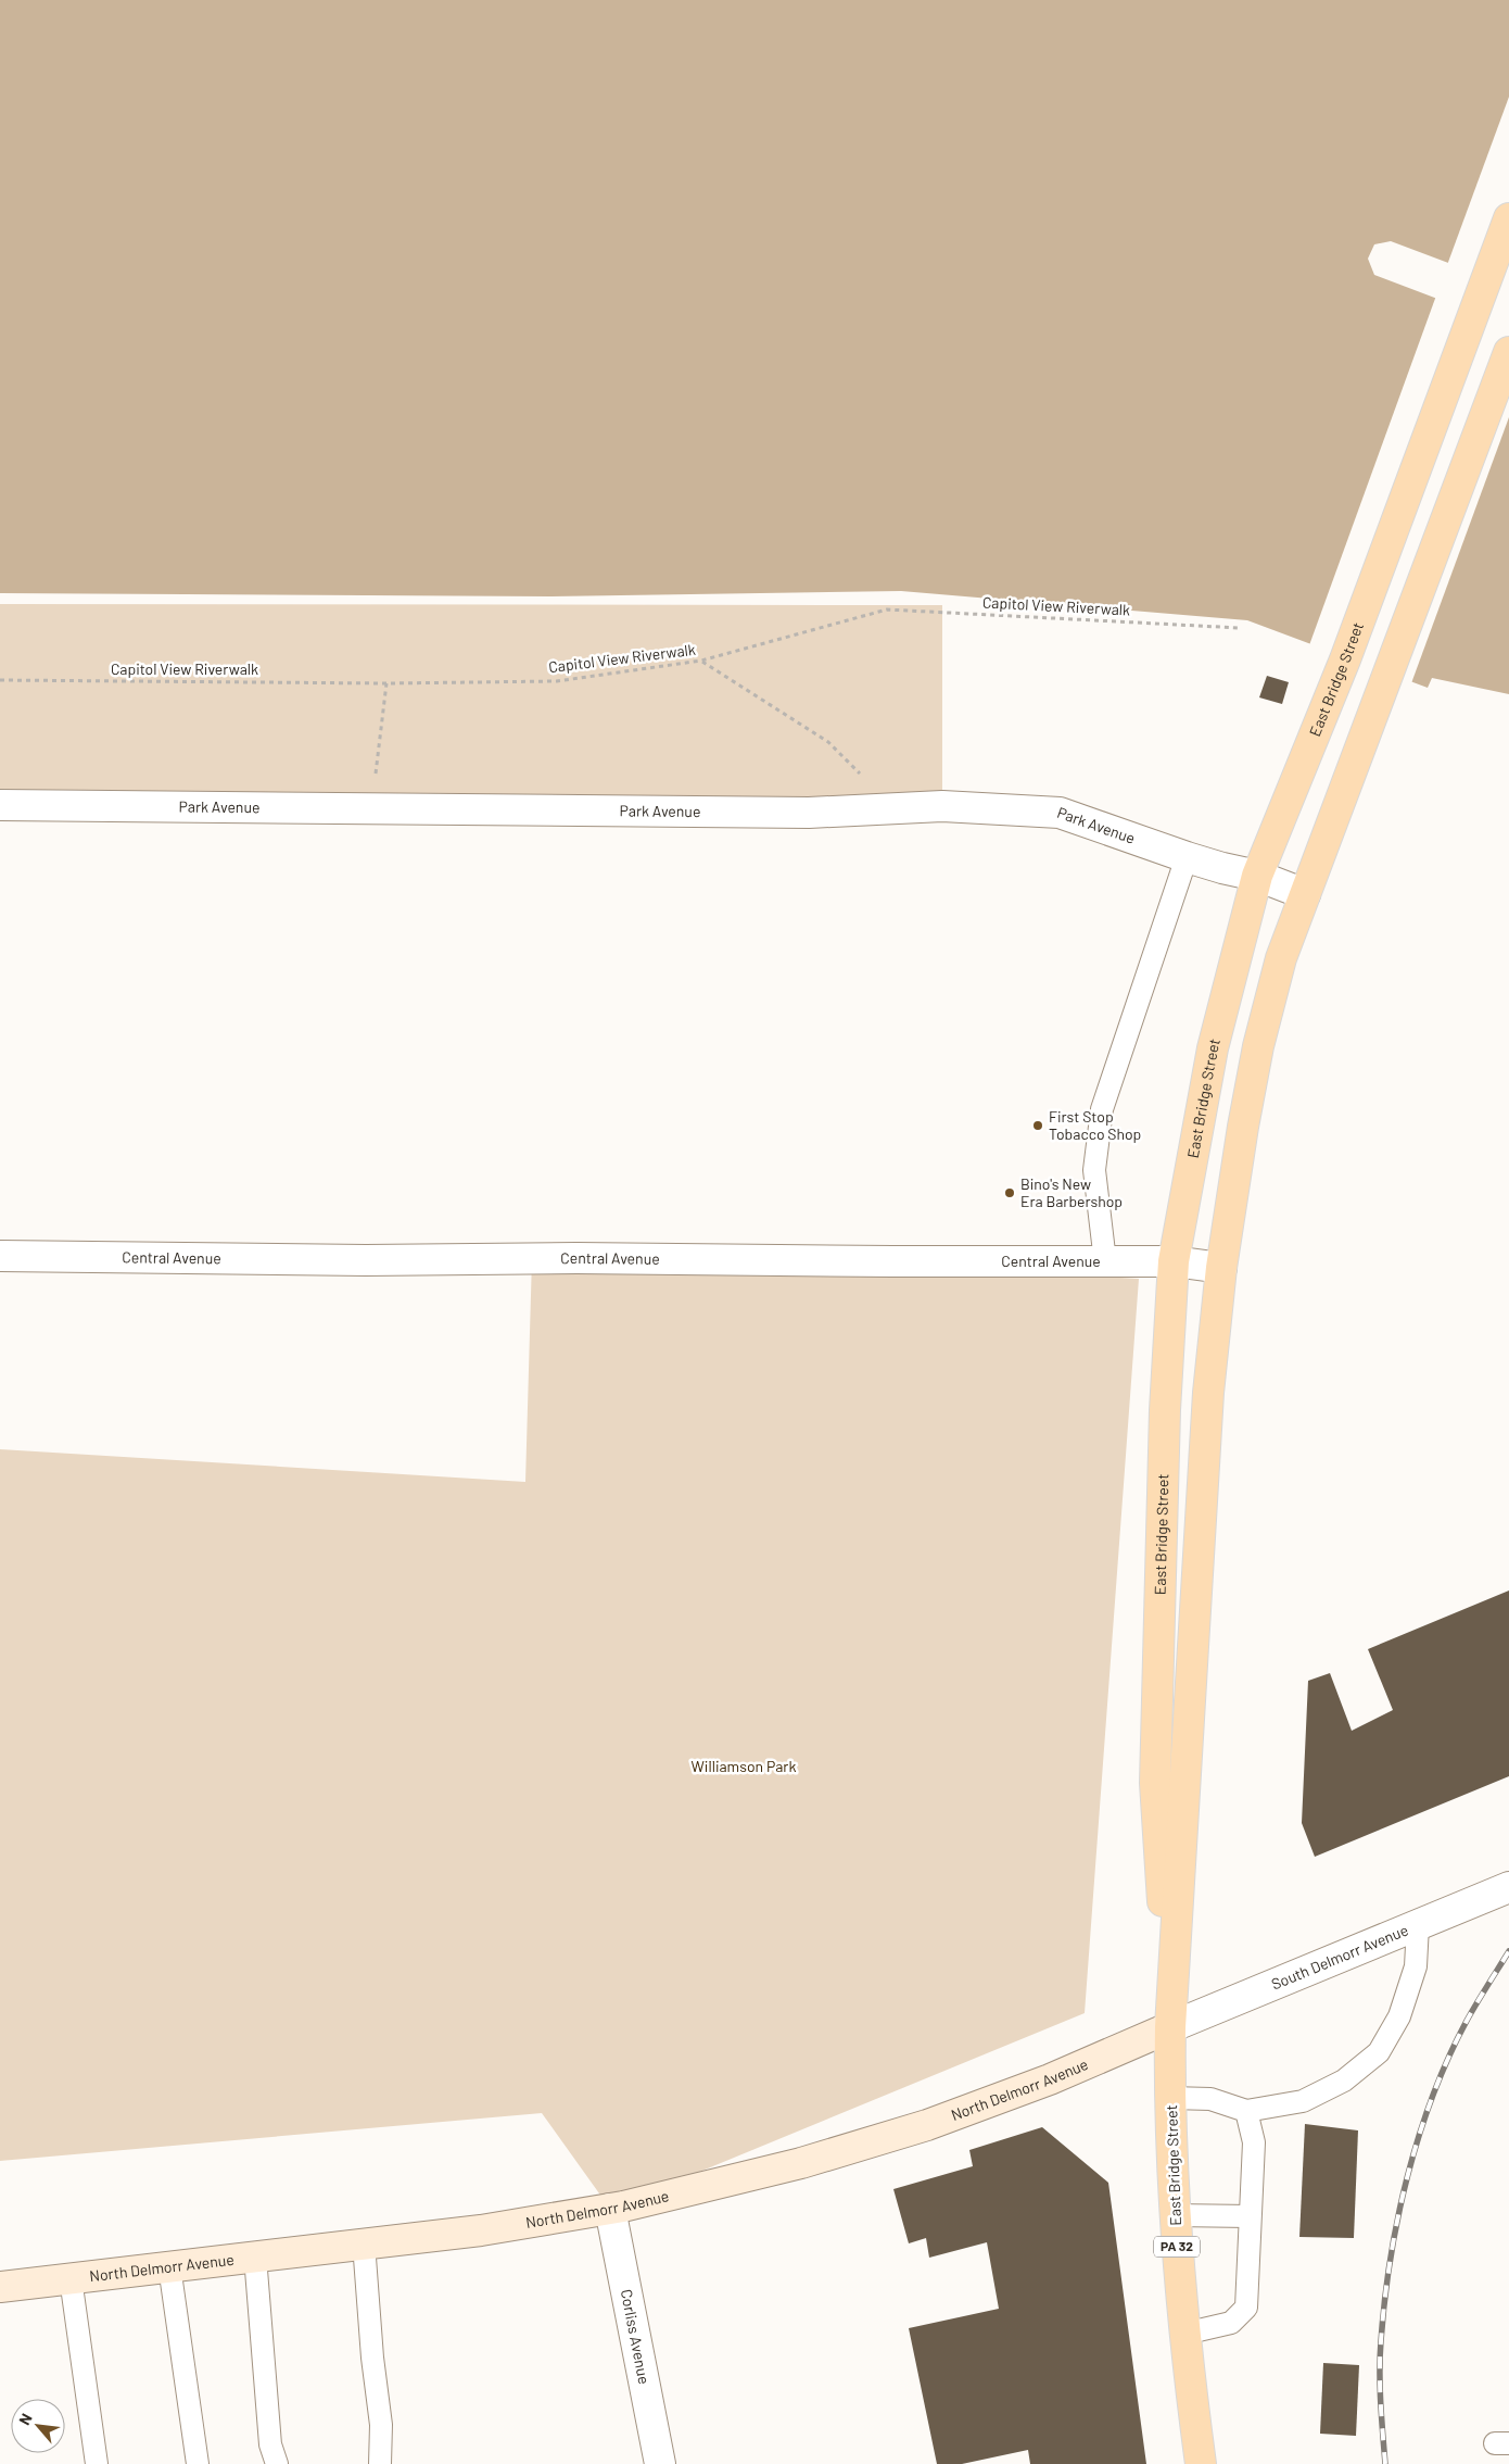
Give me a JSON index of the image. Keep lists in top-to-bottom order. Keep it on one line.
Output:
{"streets":{"main road":["East Bridge Street","North Delmorr Avenue","PA 32"],"street":["Park Avenue","Central Avenue","South Delmorr Avenue","Corliss Avenue"],"path":["Capitol View Riverwalk"]},"crossings":[["East Bridge Street","Park Avenue"],["East Bridge Street","Central Avenue"],["East Bridge Street","South Delmorr Avenue"],["East Bridge Street","North Delmorr Avenue"],["South Delmorr Avenue","North Delmorr Avenue"],["North Delmorr Avenue","Corliss Avenue"]],"parks":["Williamson Park"],"places":["First Stop Tobacco Shop","Bino's New Era Barbershop"],"north":"top left"}
